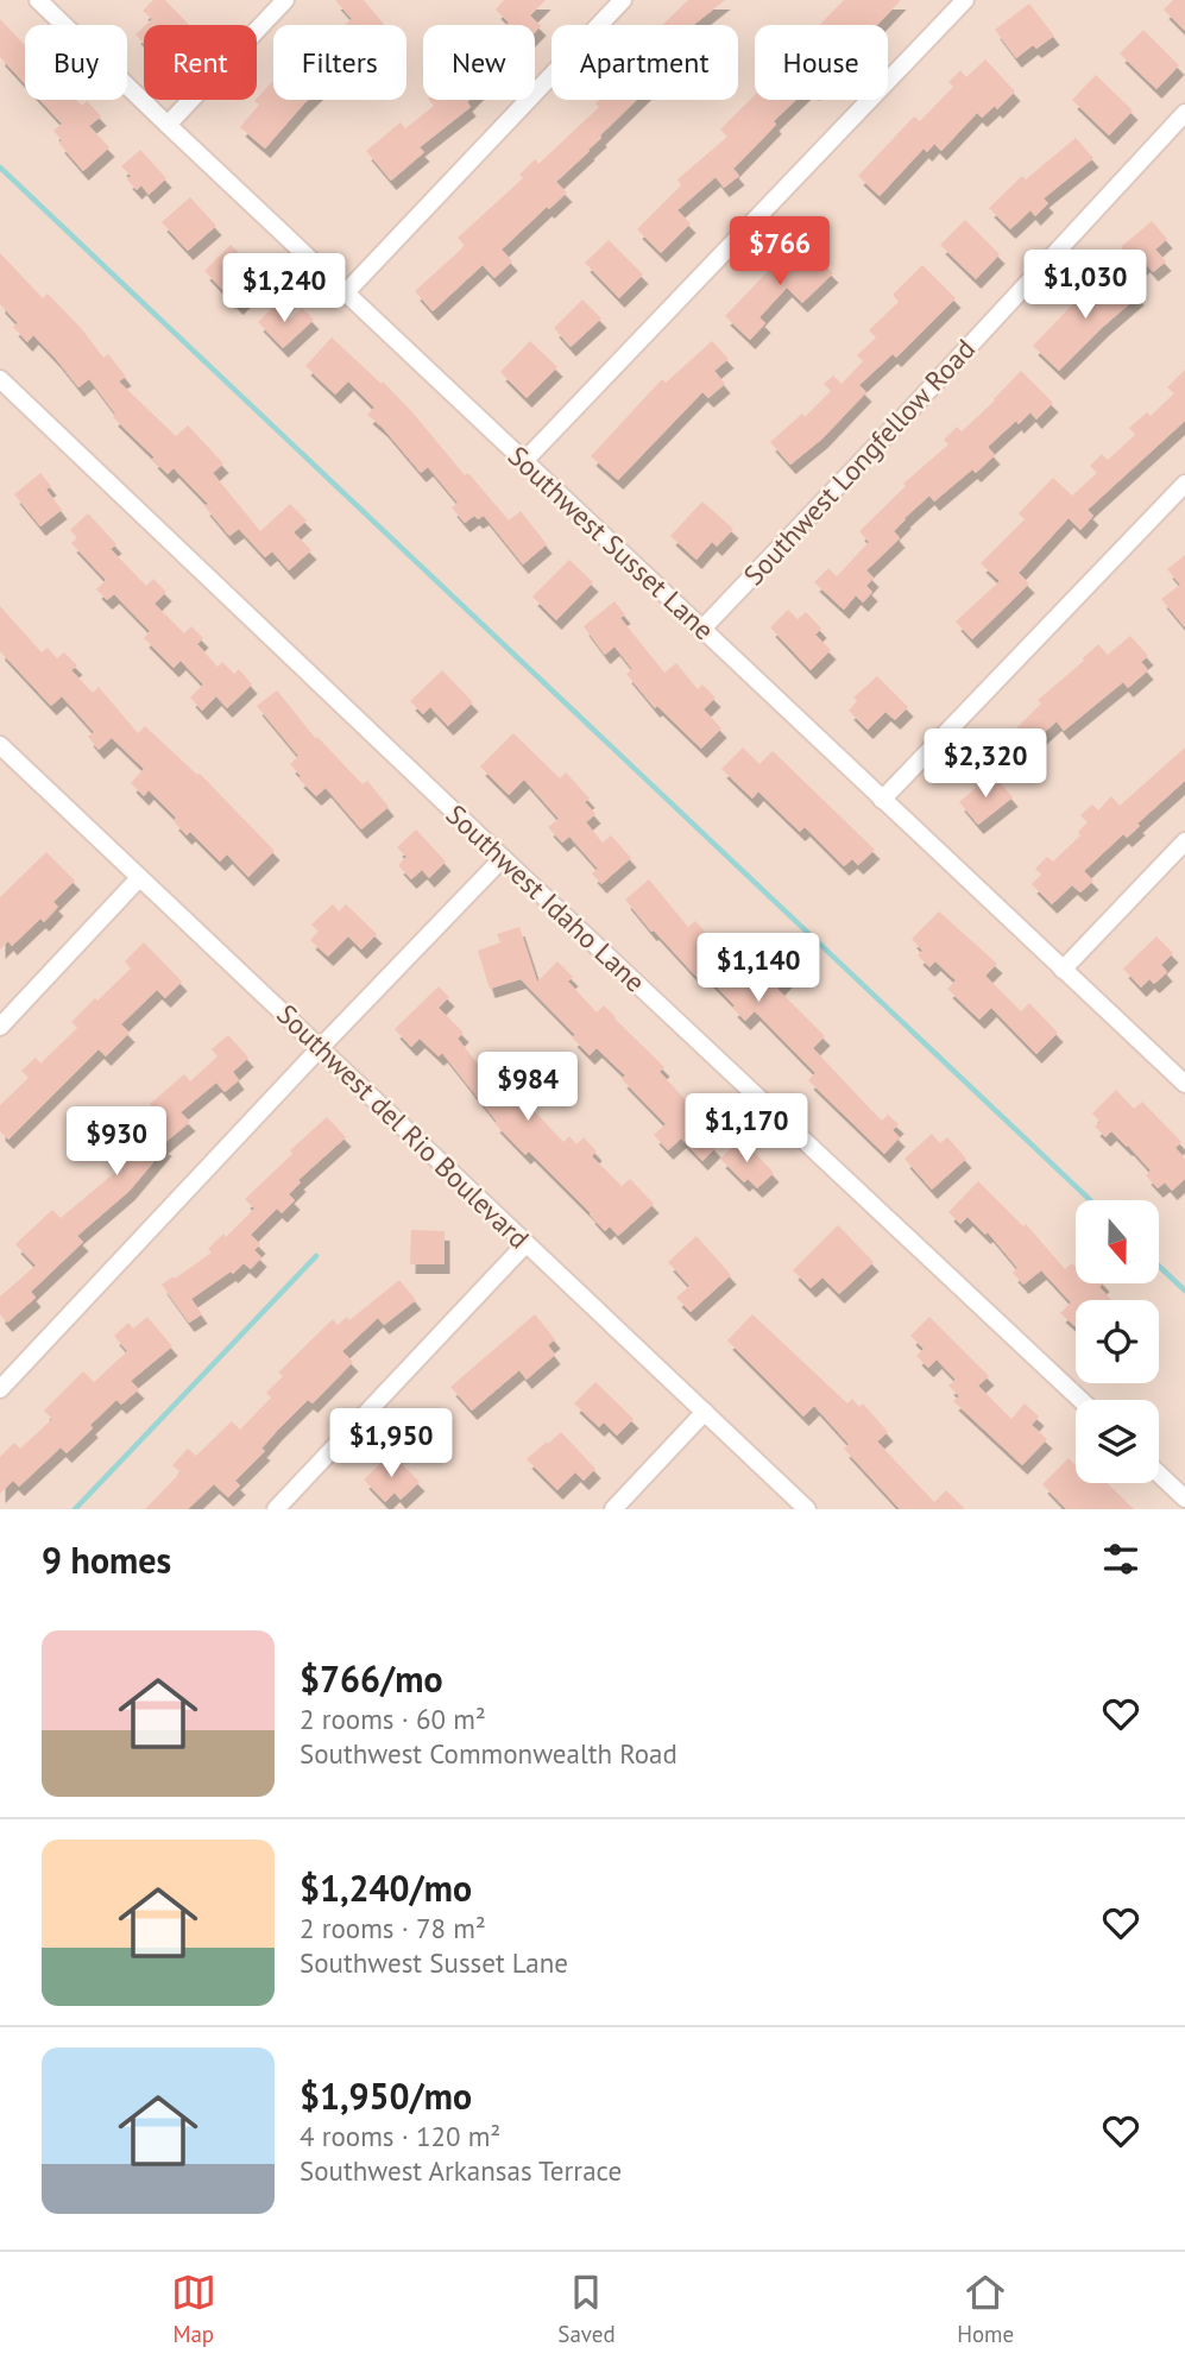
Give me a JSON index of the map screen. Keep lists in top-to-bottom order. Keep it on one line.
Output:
{"streets":{"street":["Southwest Longfellow Road","Southwest Susset Lane","Southwest Idaho Lane","Southwest del Rio Boulevard"]},"crossings":[["Southwest Longfellow Road","Southwest Susset Lane"]],"north":"bottom","page":{"chip":["Buy","Rent","Filters","New","Apartment","House"],"price":["$766","$1,030","$1,240","$2,320","$1,140","$984","$1,170","$930","$1,950"],"heading":"9 homes","list":[{"name":"$766/mo","note":"2 rooms · 60 m² · Southwest Commonwealth Road"},{"name":"$1,240/mo","note":"2 rooms · 78 m² · Southwest Susset Lane"},{"name":"$1,950/mo","note":"4 rooms · 120 m² · Southwest Arkansas Terrace"}],"tabs":["Map","Saved","Home"]}}
